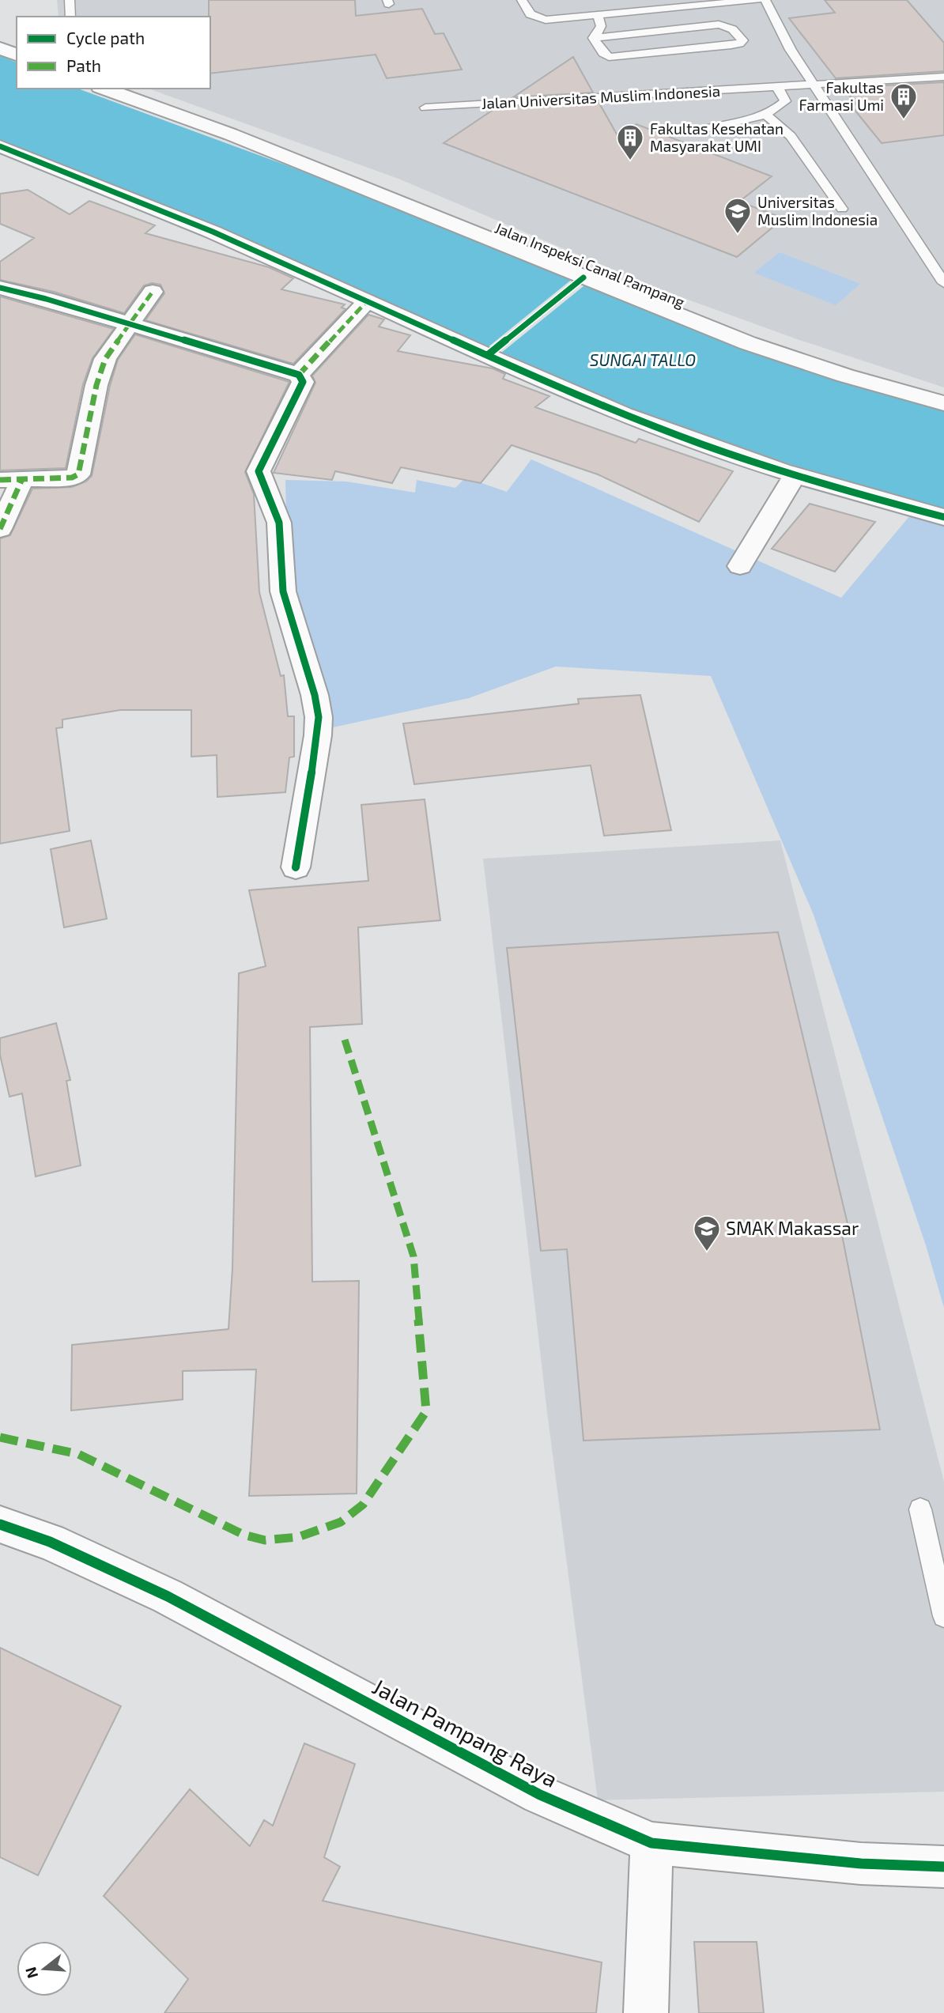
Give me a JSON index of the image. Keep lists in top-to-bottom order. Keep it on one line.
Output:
{"streets":{"street":["Jalan Inspeksi Canal Pampang","Jalan Pampang Raya"],"lane":["Jalan Universitas Muslim Indonesia"]},"water":["SUNGAI TALLO"],"places":{"building":["Fakultas Farmasi Umi","Fakultas Kesehatan Masyarakat UMI"],"school or university":["Universitas Muslim Indonesia","SMAK Makassar"]},"legend":["Cycle path","Path"],"north":"left"}
